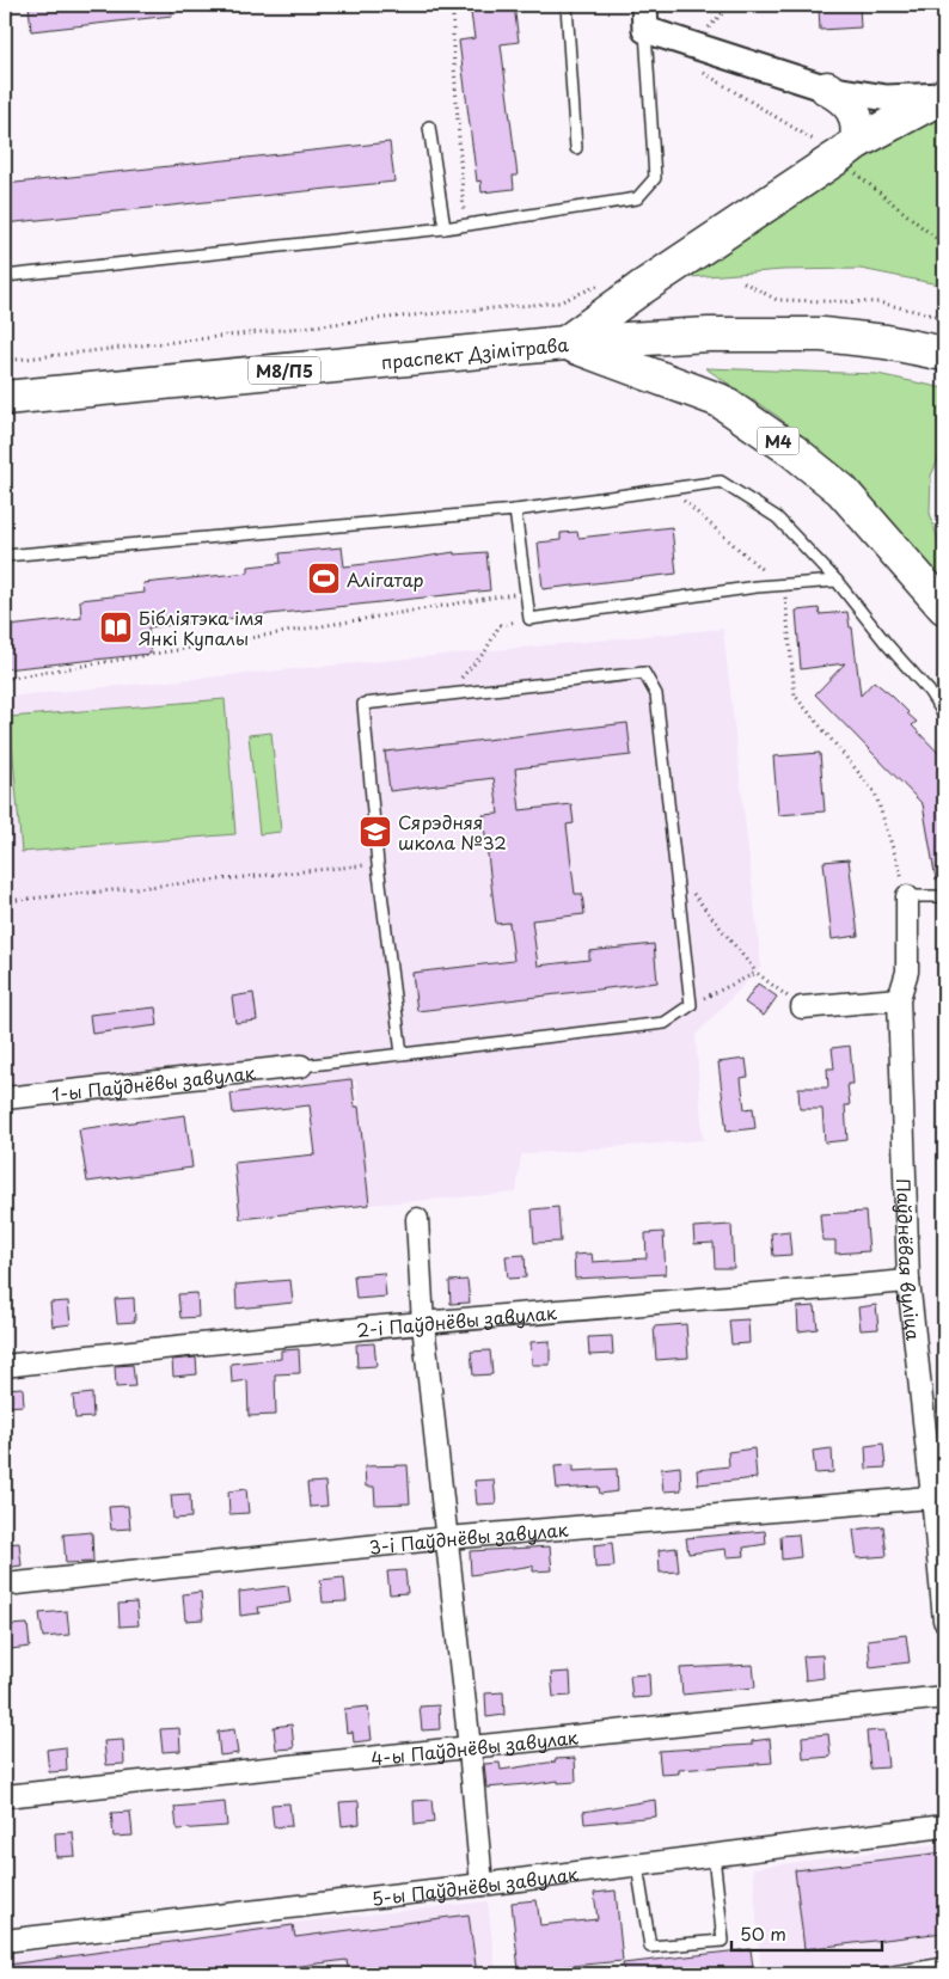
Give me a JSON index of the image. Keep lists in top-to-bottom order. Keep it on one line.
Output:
{"streets":{"main road":["праспект Дзімітрава","М8/П5","М4"],"street":["1-ы Паўднёвы завулак","Паўднёвая вуліца","2-і Паўднёвы завулак","3-і Паўднёвы завулак","4-ы Паўднёвы завулак","5-ы Паўднёвы завулак"]},"crossings":[["праспект Дзімітрава","М4"],["Паўднёвая вуліца","2-і Паўднёвы завулак"],["Паўднёвая вуліца","3-і Паўднёвы завулак"]],"places":{"sports":["Алігатар"],"library":["Бібліятэка імя Янкі Купалы"],"school or university":["Сярэдняя школа №32"]},"scale_bar":"50 m"}
